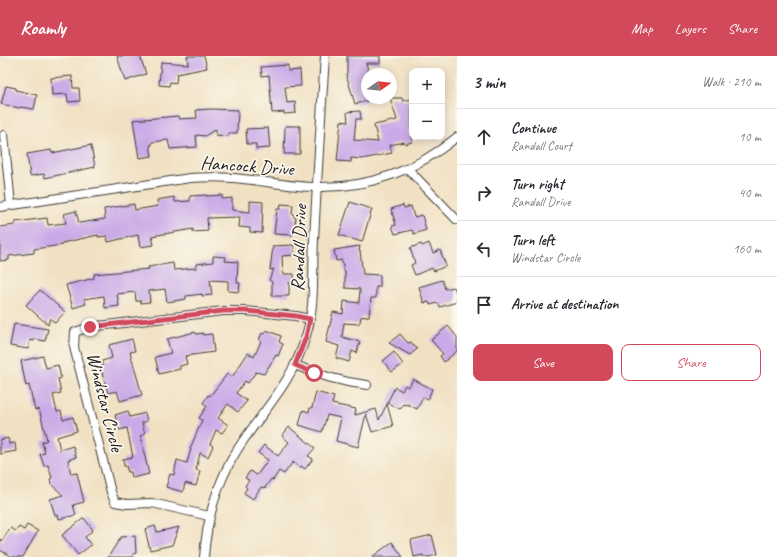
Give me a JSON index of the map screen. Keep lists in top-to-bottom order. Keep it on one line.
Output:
{"streets":{"street":["Hancock Drive","Randall Drive","Windstar Circle"]},"crossings":[["Hancock Drive","Randall Drive"],["Randall Drive","Windstar Circle"]],"north":"right","page":{"header":"Roamly","nav":["Map","Layers","Share"],"heading":["3 min","Walk · 210 m"],"map_buttons":["+","−"],"list":[["Continue","Randall Court","10 m"],["Turn right","Randall Drive","40 m"],["Turn left","Windstar Circle","160 m"],"Arrive at destination"],"buttons":["Save","Share"]}}
